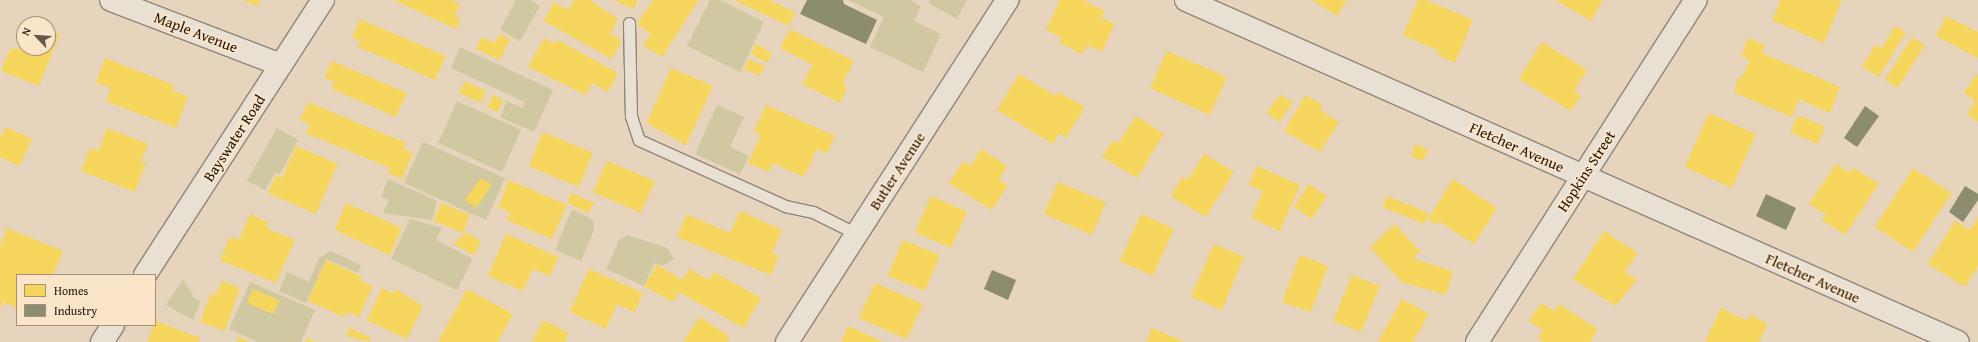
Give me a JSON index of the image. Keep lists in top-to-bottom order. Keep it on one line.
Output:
{"streets":{"street":["Maple Avenue","Bayswater Road","Fletcher Avenue","Butler Avenue","Hopkins Street"]},"crossings":[["Maple Avenue","Bayswater Road"],["Fletcher Avenue","Hopkins Street"]],"legend":["Homes","Industry"],"north":"top left"}
